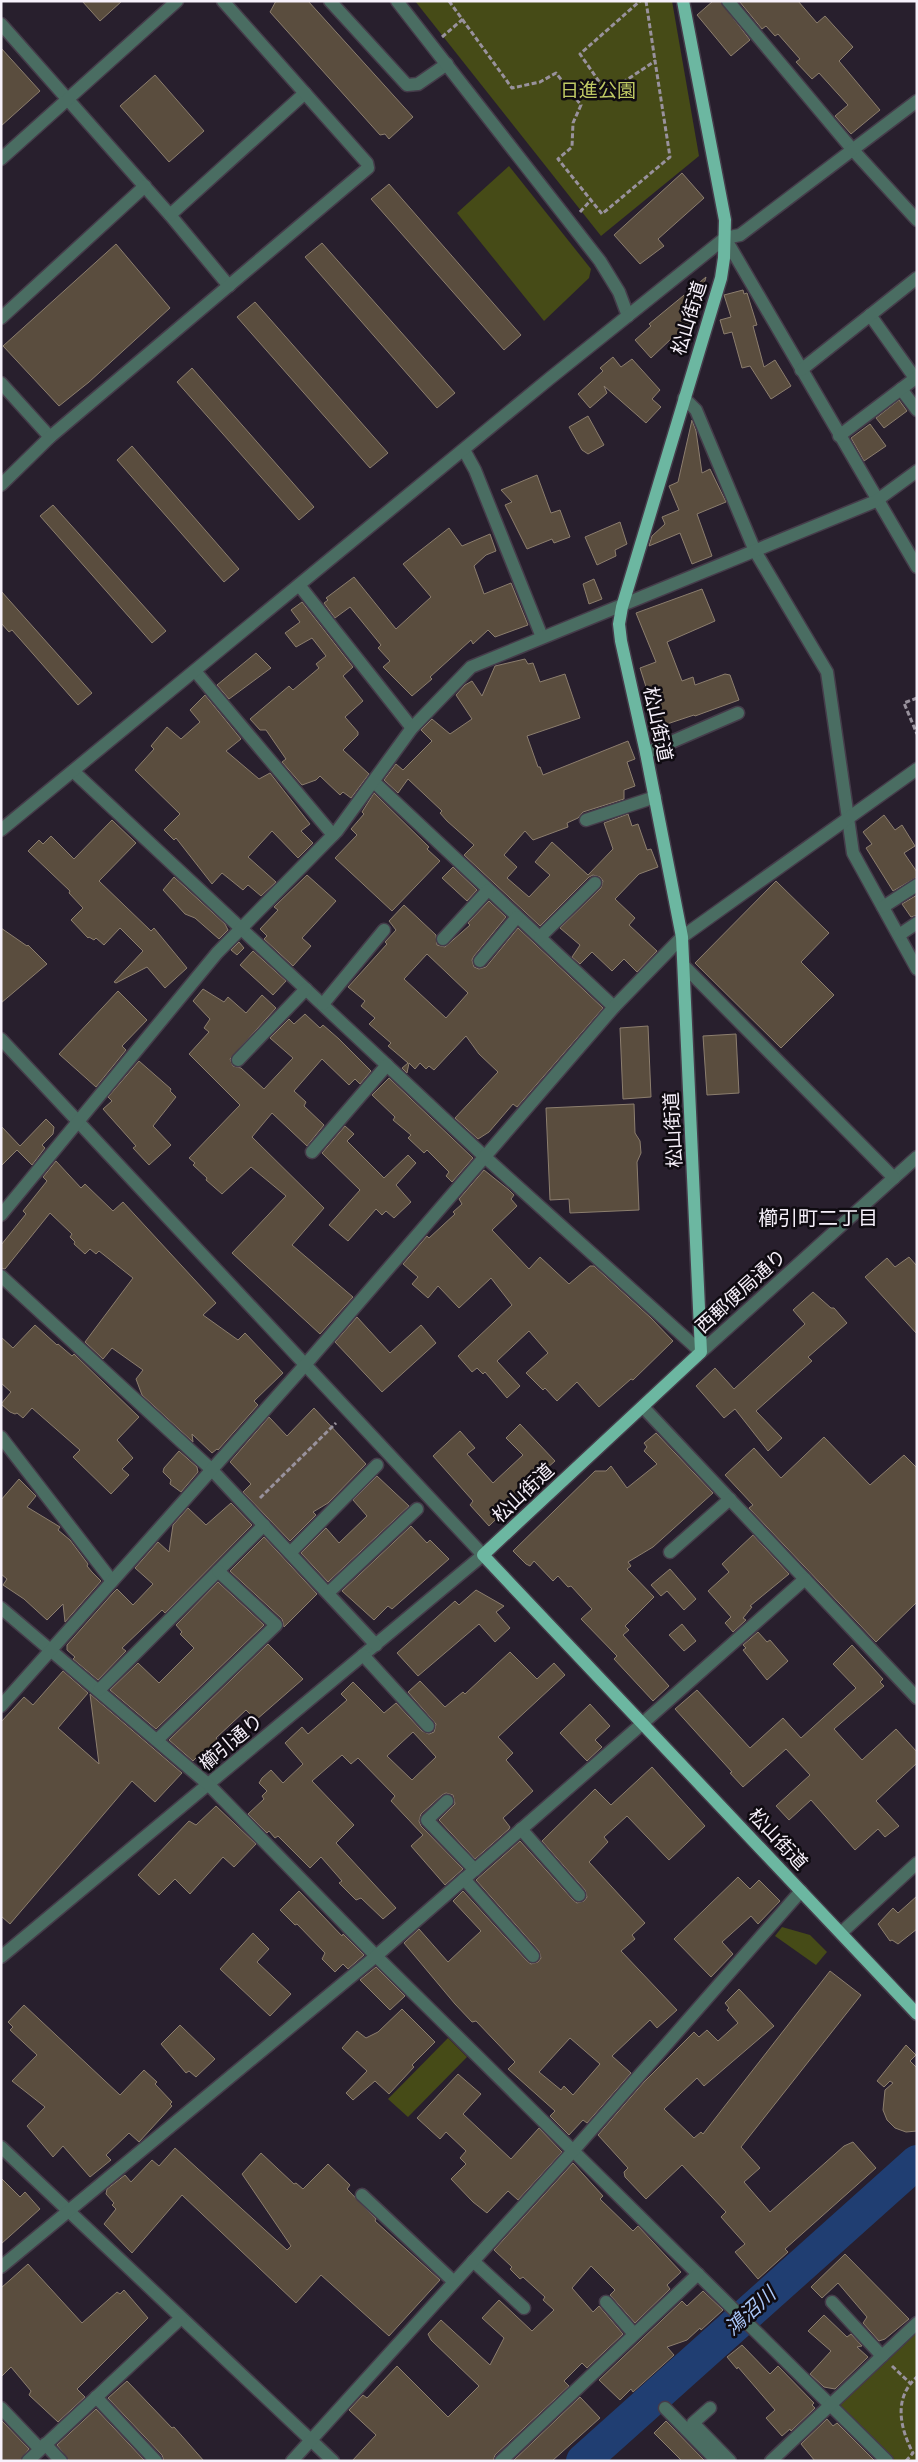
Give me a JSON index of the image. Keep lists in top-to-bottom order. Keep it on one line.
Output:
{"streets":{"main road":["松山街道"],"street":["西郵便局通り","櫛引通り"]},"crossings":[["松山街道","西郵便局通り"],["松山街道","櫛引通り"]],"districts":["櫛引町二丁目"],"water":["鴻沼川"],"parks":["日進公園"]}
